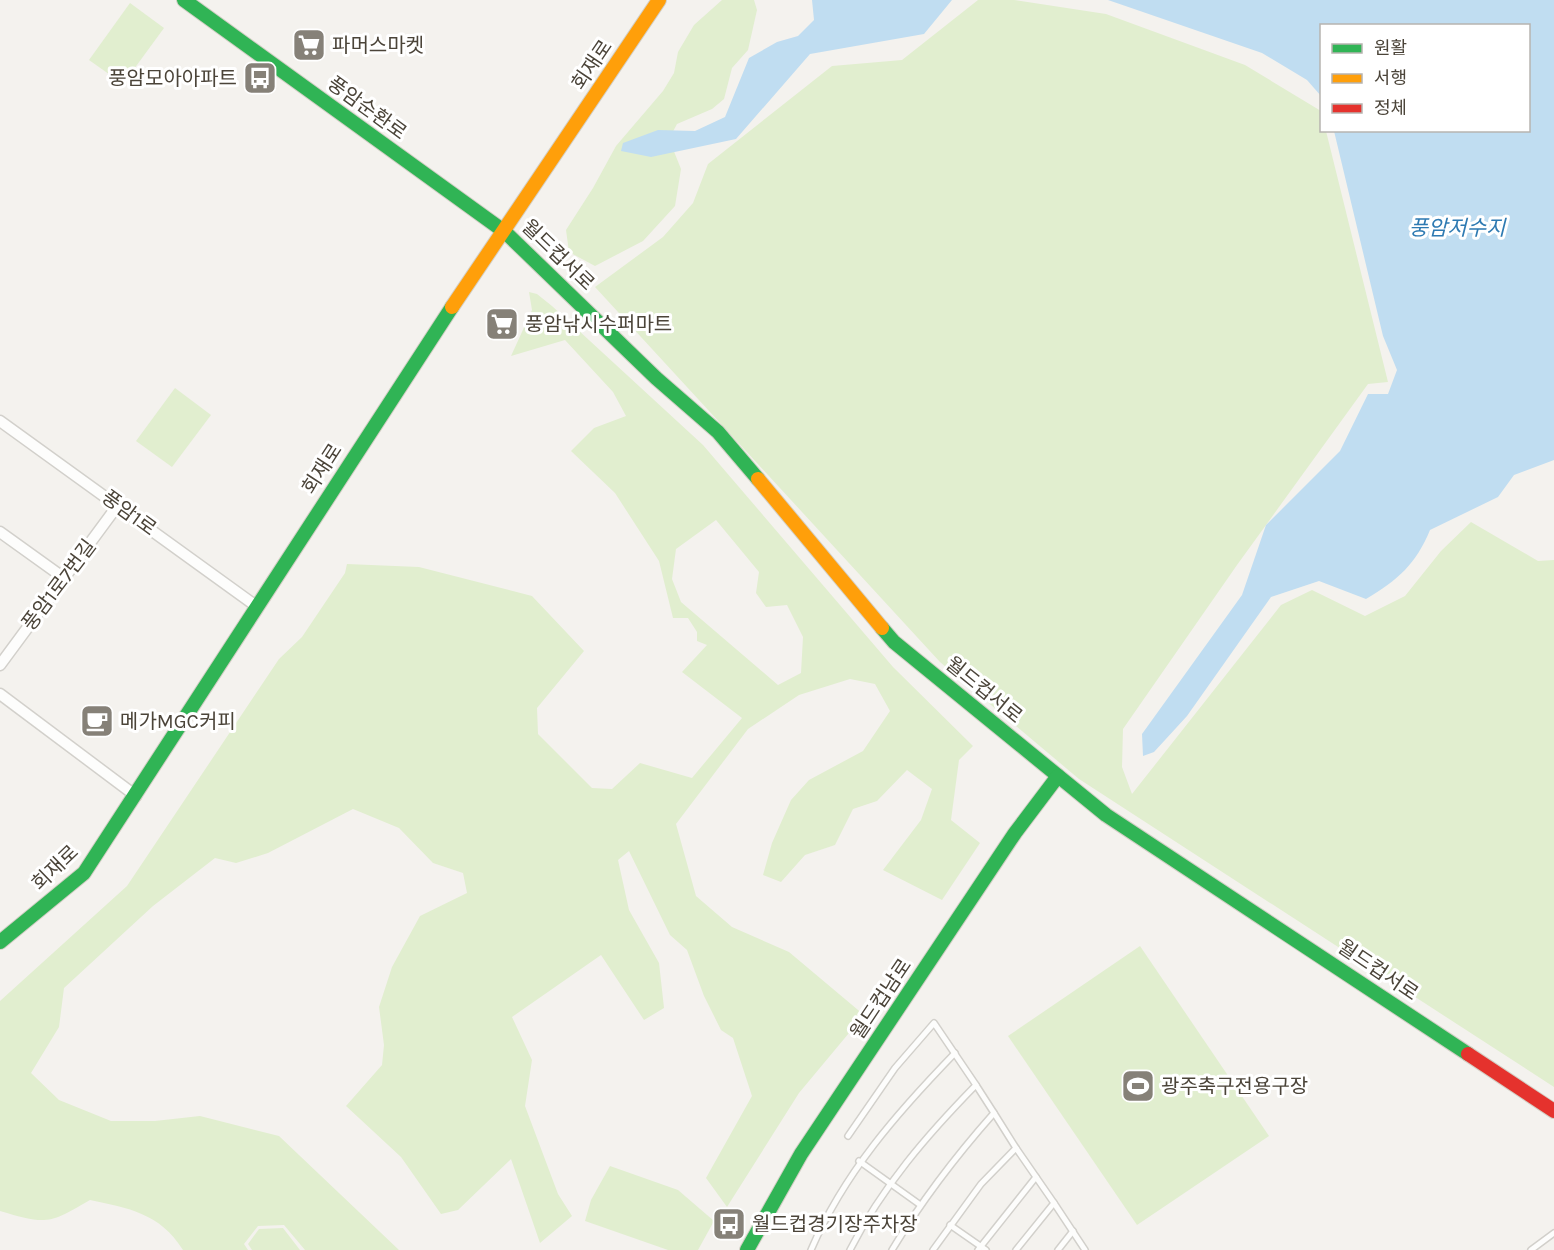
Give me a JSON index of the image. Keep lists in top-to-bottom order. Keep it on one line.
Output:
{"streets":{"street":["회재로","풍암순환로","월드컵서로","풍암1로","풍암1로7번길","월드컵남로"]},"crossings":[["회재로","월드컵서로"],["회재로","풍암1로"],["풍암순환로","월드컵서로"],["월드컵서로","월드컵남로"],["풍암1로","풍암1로7번길"]],"water":["풍암저수지"],"places":{"supermarket":["파머스마켓","풍암낚시수퍼마트"],"bus stop":["풍암모아아파트","월드컵경기장주차장"],"cafe":["메가MGC커피"],"sports":["광주축구전용구장"]},"legend":["원활","서행","정체"]}
